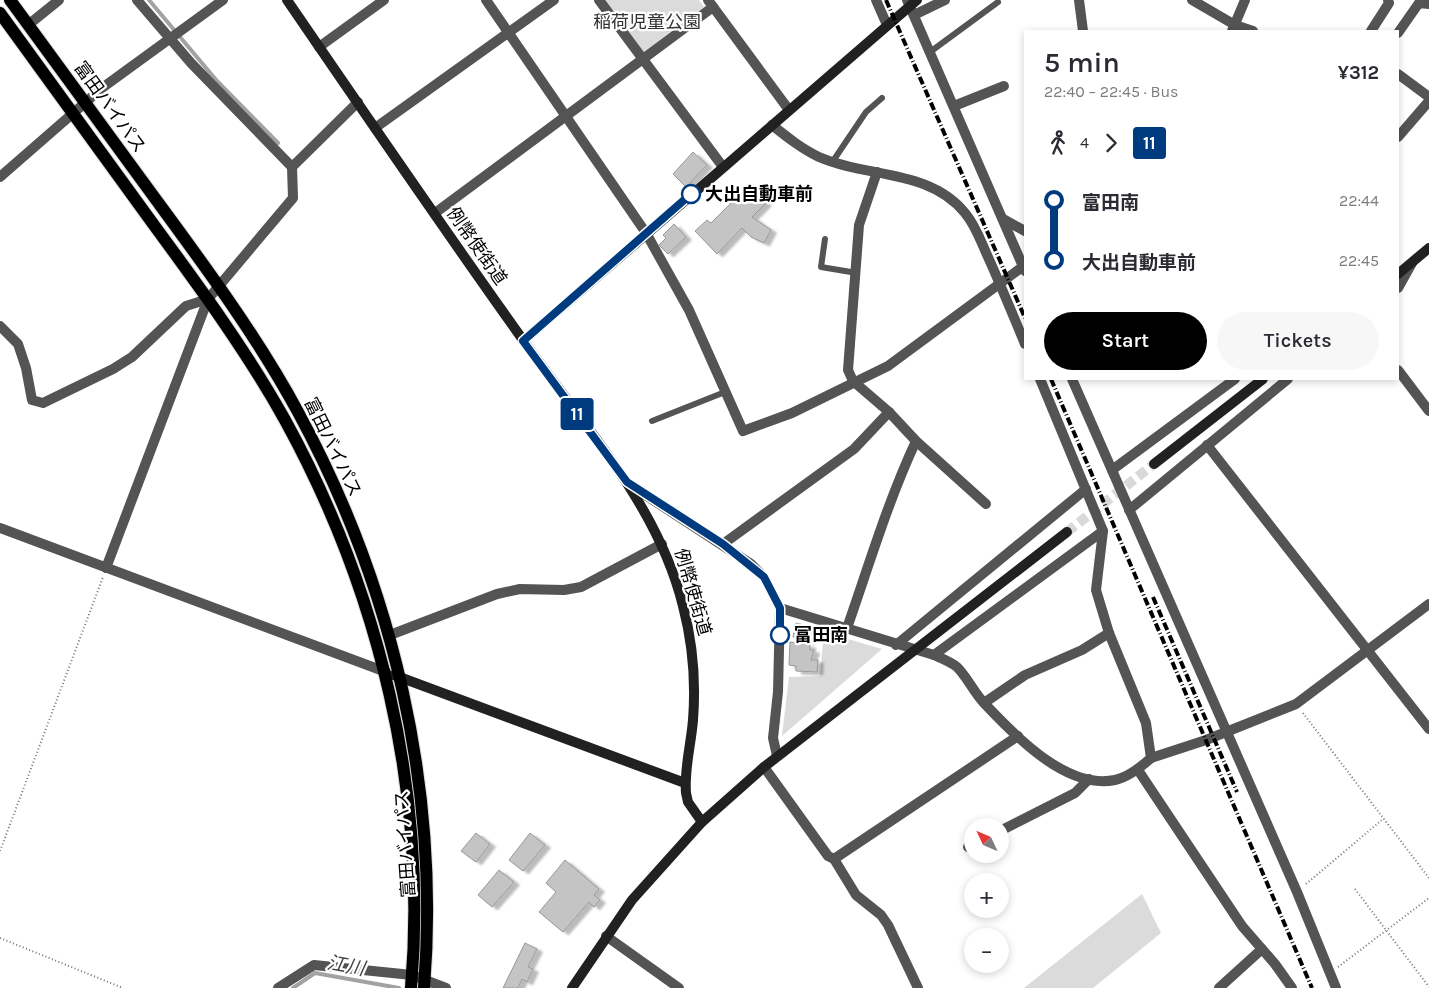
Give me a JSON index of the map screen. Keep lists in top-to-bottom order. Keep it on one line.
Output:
{"streets":{"main road":["富田バイパス"],"street":["例幣使街道"]},"water":["江川"],"parks":["稲荷児童公園"],"places":["大出自動車前","富田南"],"lines":["bus line 11"],"north":"top left","page":{"on_map":"11","heading":["5 min","22:40 – 22:45 · Bus","¥312"],"legs":["4","11"],"list":[{"name":"富田南","value":"22:44"},{"name":"大出自動車前","value":"22:45"}],"buttons":["Start","Tickets"],"map_buttons":["+","−"]}}
